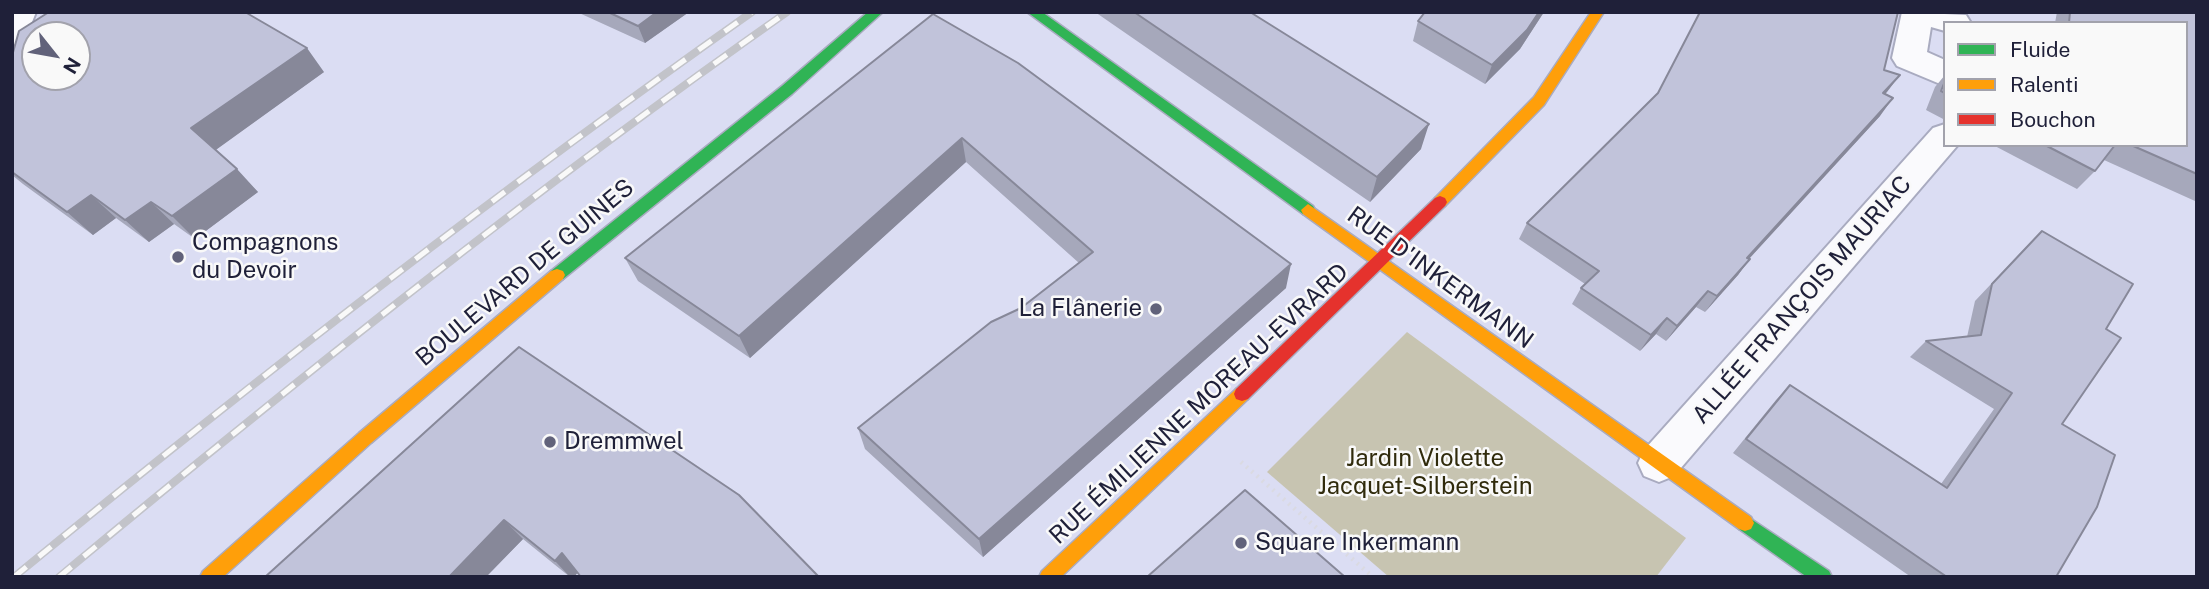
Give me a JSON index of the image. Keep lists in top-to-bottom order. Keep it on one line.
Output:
{"streets":{"street":["BOULEVARD DE GUINES","RUE D'INKERMANN","ALLÉE FRANÇOIS MAURIAC","RUE ÉMILIENNE MOREAU-EVRARD"]},"crossings":[["RUE D'INKERMANN","ALLÉE FRANÇOIS MAURIAC"],["RUE D'INKERMANN","RUE ÉMILIENNE MOREAU-EVRARD"]],"parks":["Jardin Violette Jacquet-Silberstein"],"places":["Compagnons du Devoir","La Flânerie","Dremmwel","Square Inkermann"],"legend":["Fluide","Ralenti","Bouchon"],"north":"bottom right"}
